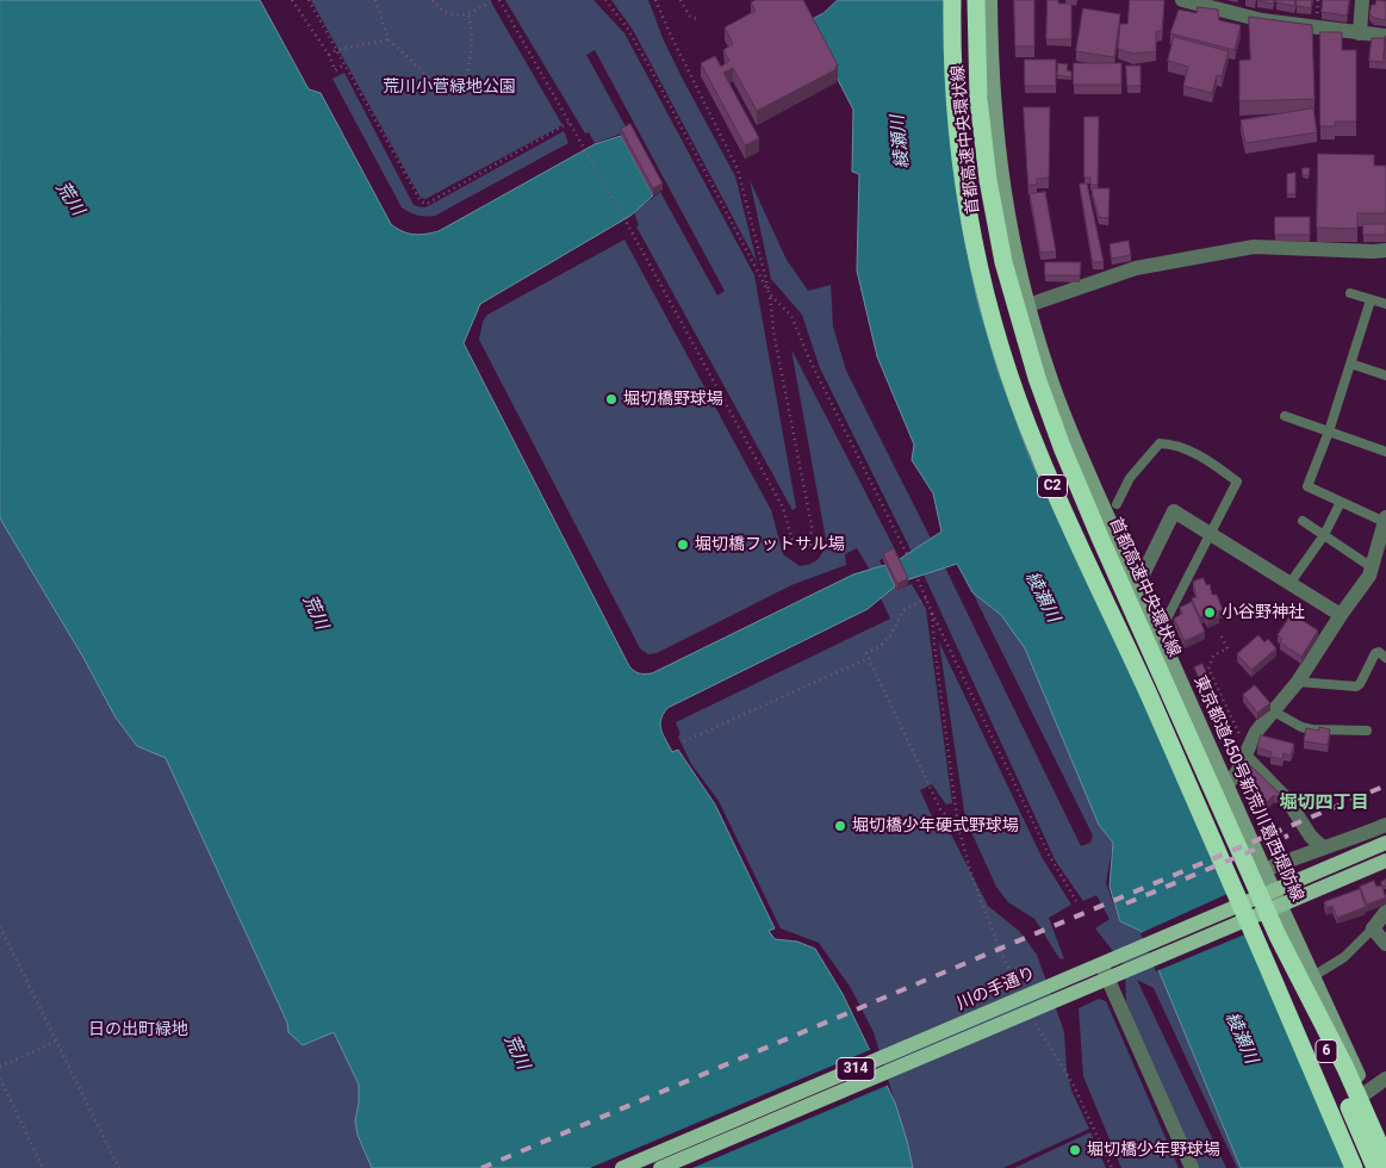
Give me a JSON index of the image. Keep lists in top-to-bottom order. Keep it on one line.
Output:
{"streets":{"highway":["首都高速中央環状線","C2","6"],"main road":["東京都道450号新荒川葛西堤防線","川の手通り","314"]},"crossings":[["首都高速中央環状線","6"]],"districts":["堀切四丁目"],"water":["綾瀬川","荒川"],"parks":["荒川小菅緑地公園","日の出町緑地"],"places":["堀切橋野球場","堀切橋フットサル場","小谷野神社","堀切橋少年硬式野球場","堀切橋少年野球場"]}
